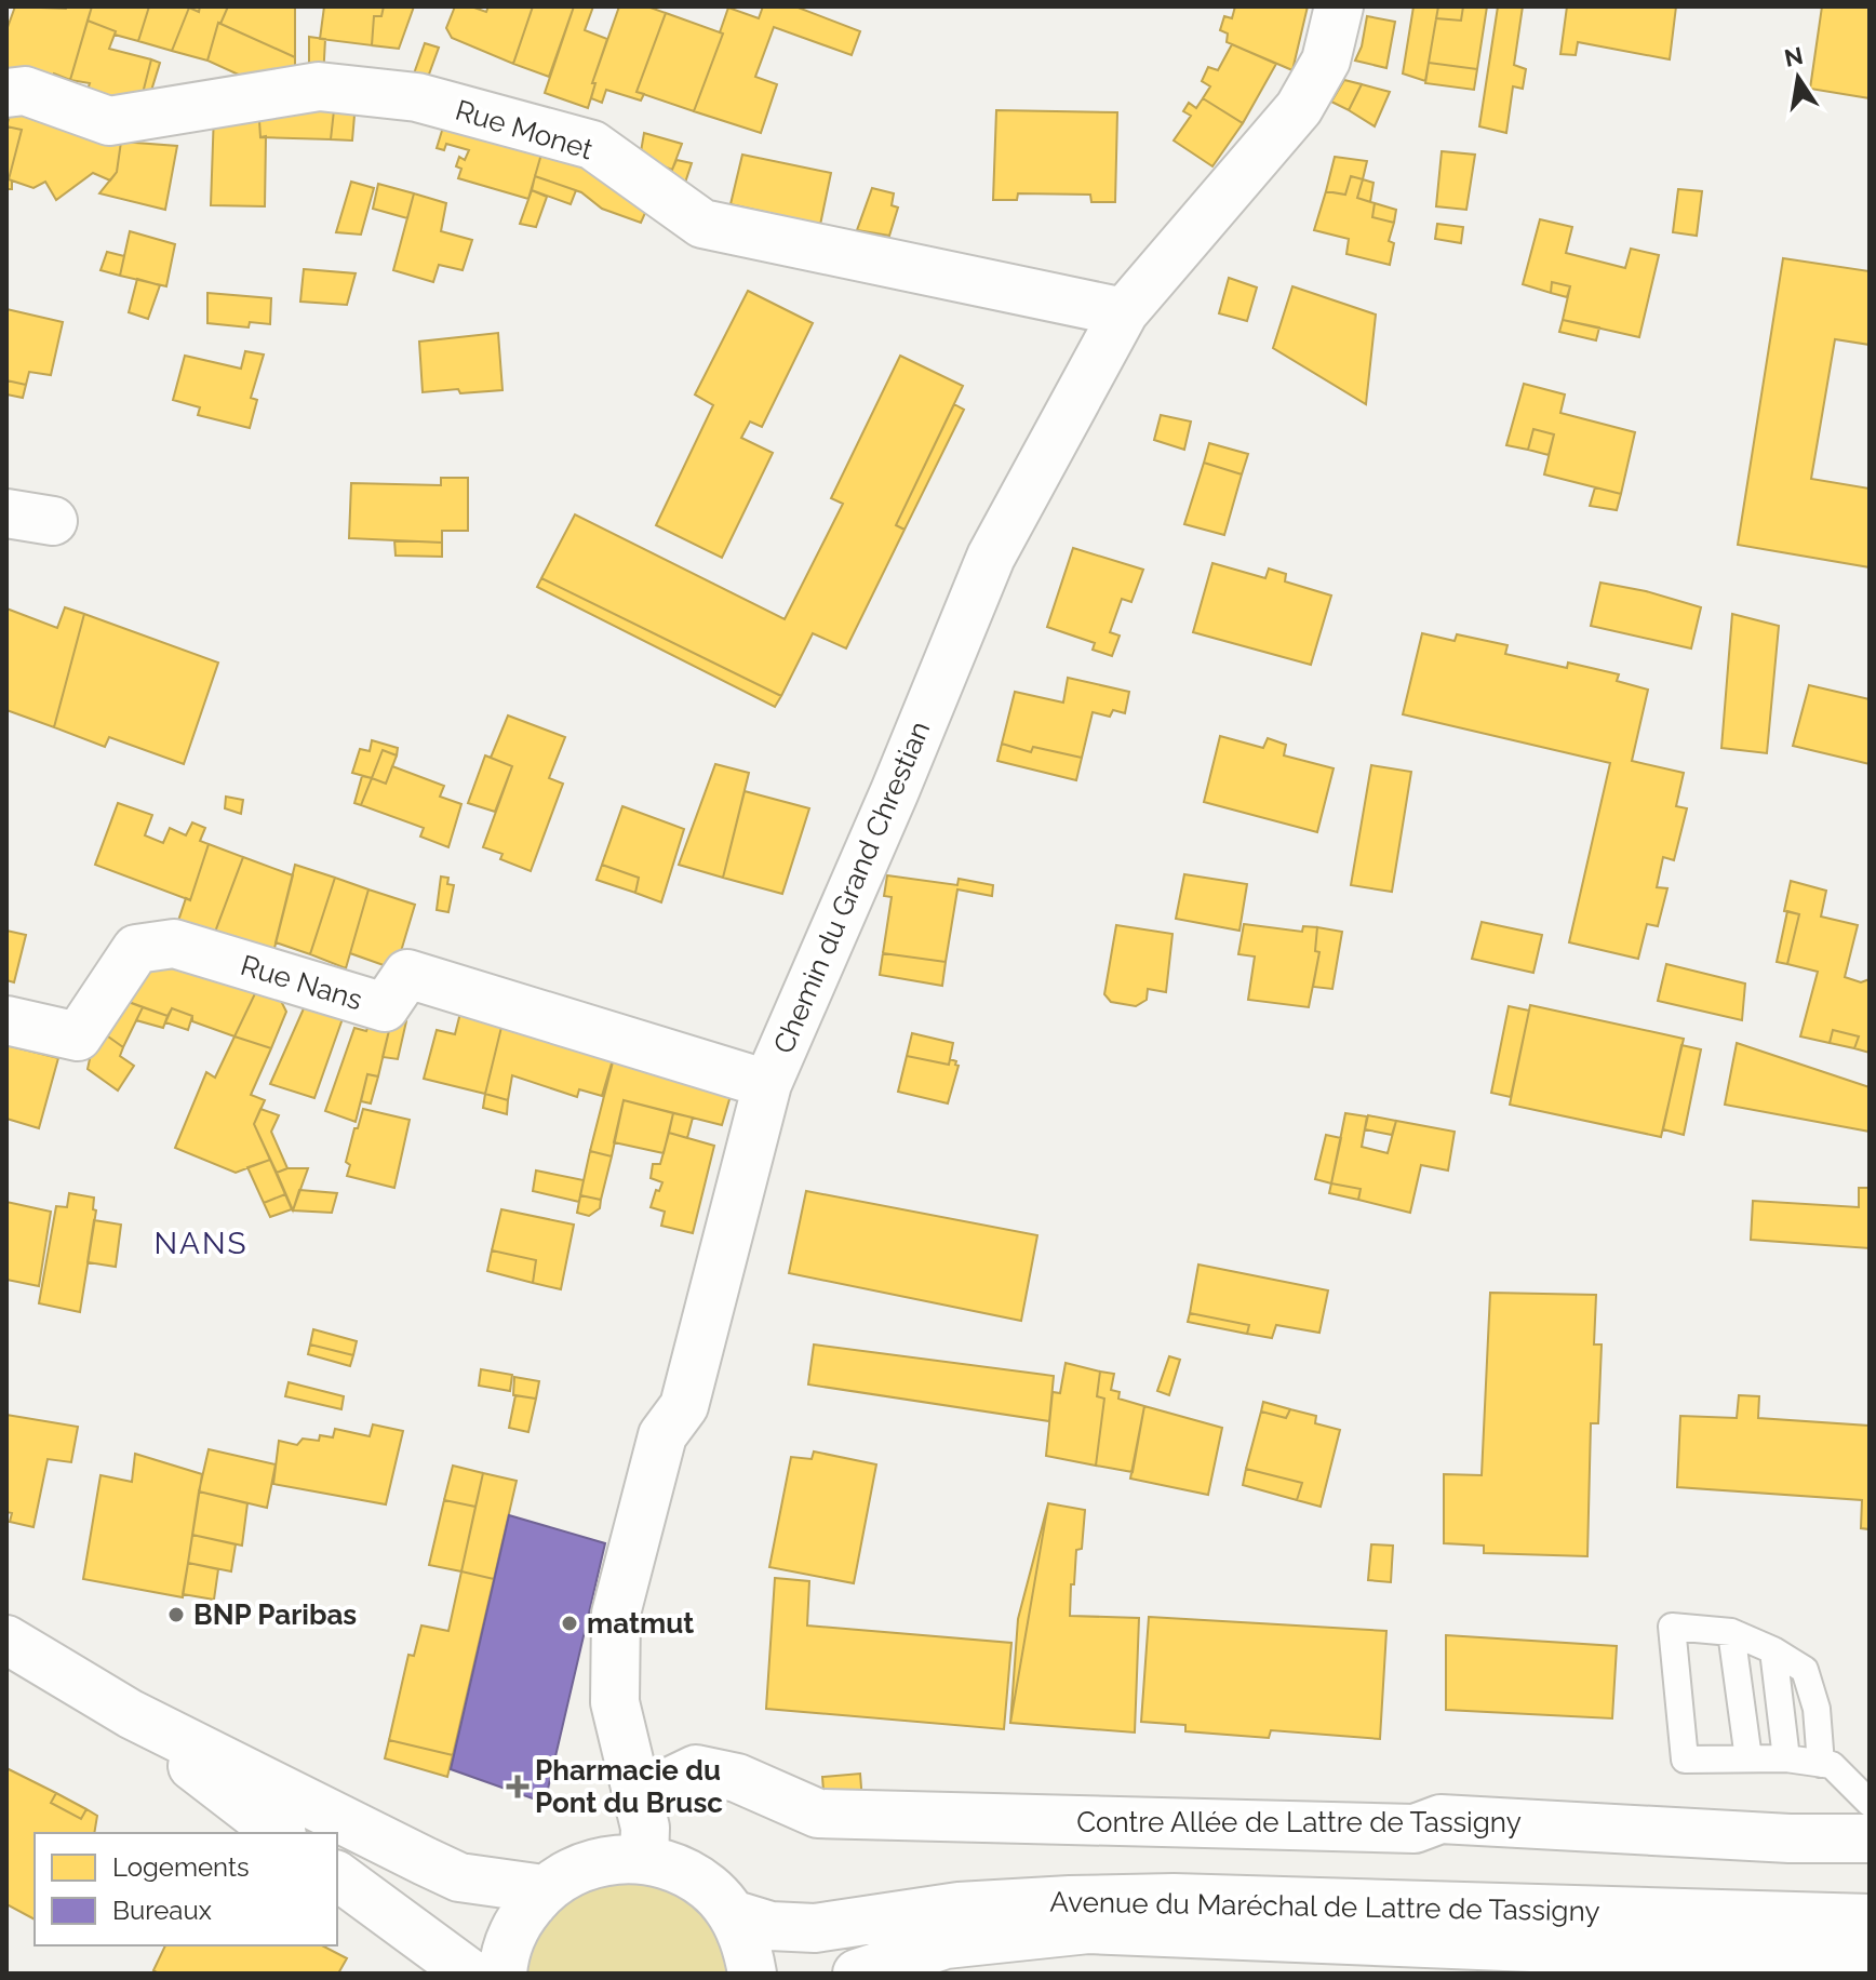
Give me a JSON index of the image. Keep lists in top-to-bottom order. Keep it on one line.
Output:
{"streets":{"street":["Rue Monet","Chemin du Grand Chrestian","Rue Nans","Contre Allée de Lattre de Tassigny","Avenue du Maréchal de Lattre de Tassigny"]},"crossings":[["Rue Monet","Chemin du Grand Chrestian"],["Chemin du Grand Chrestian","Rue Nans"],["Chemin du Grand Chrestian","Contre Allée de Lattre de Tassigny"]],"districts":["NANS"],"places":{"other":["BNP Paribas","matmut"],"health":["Pharmacie du Pont du Brusc"]},"legend":["Logements","Bureaux"],"north":"top"}
